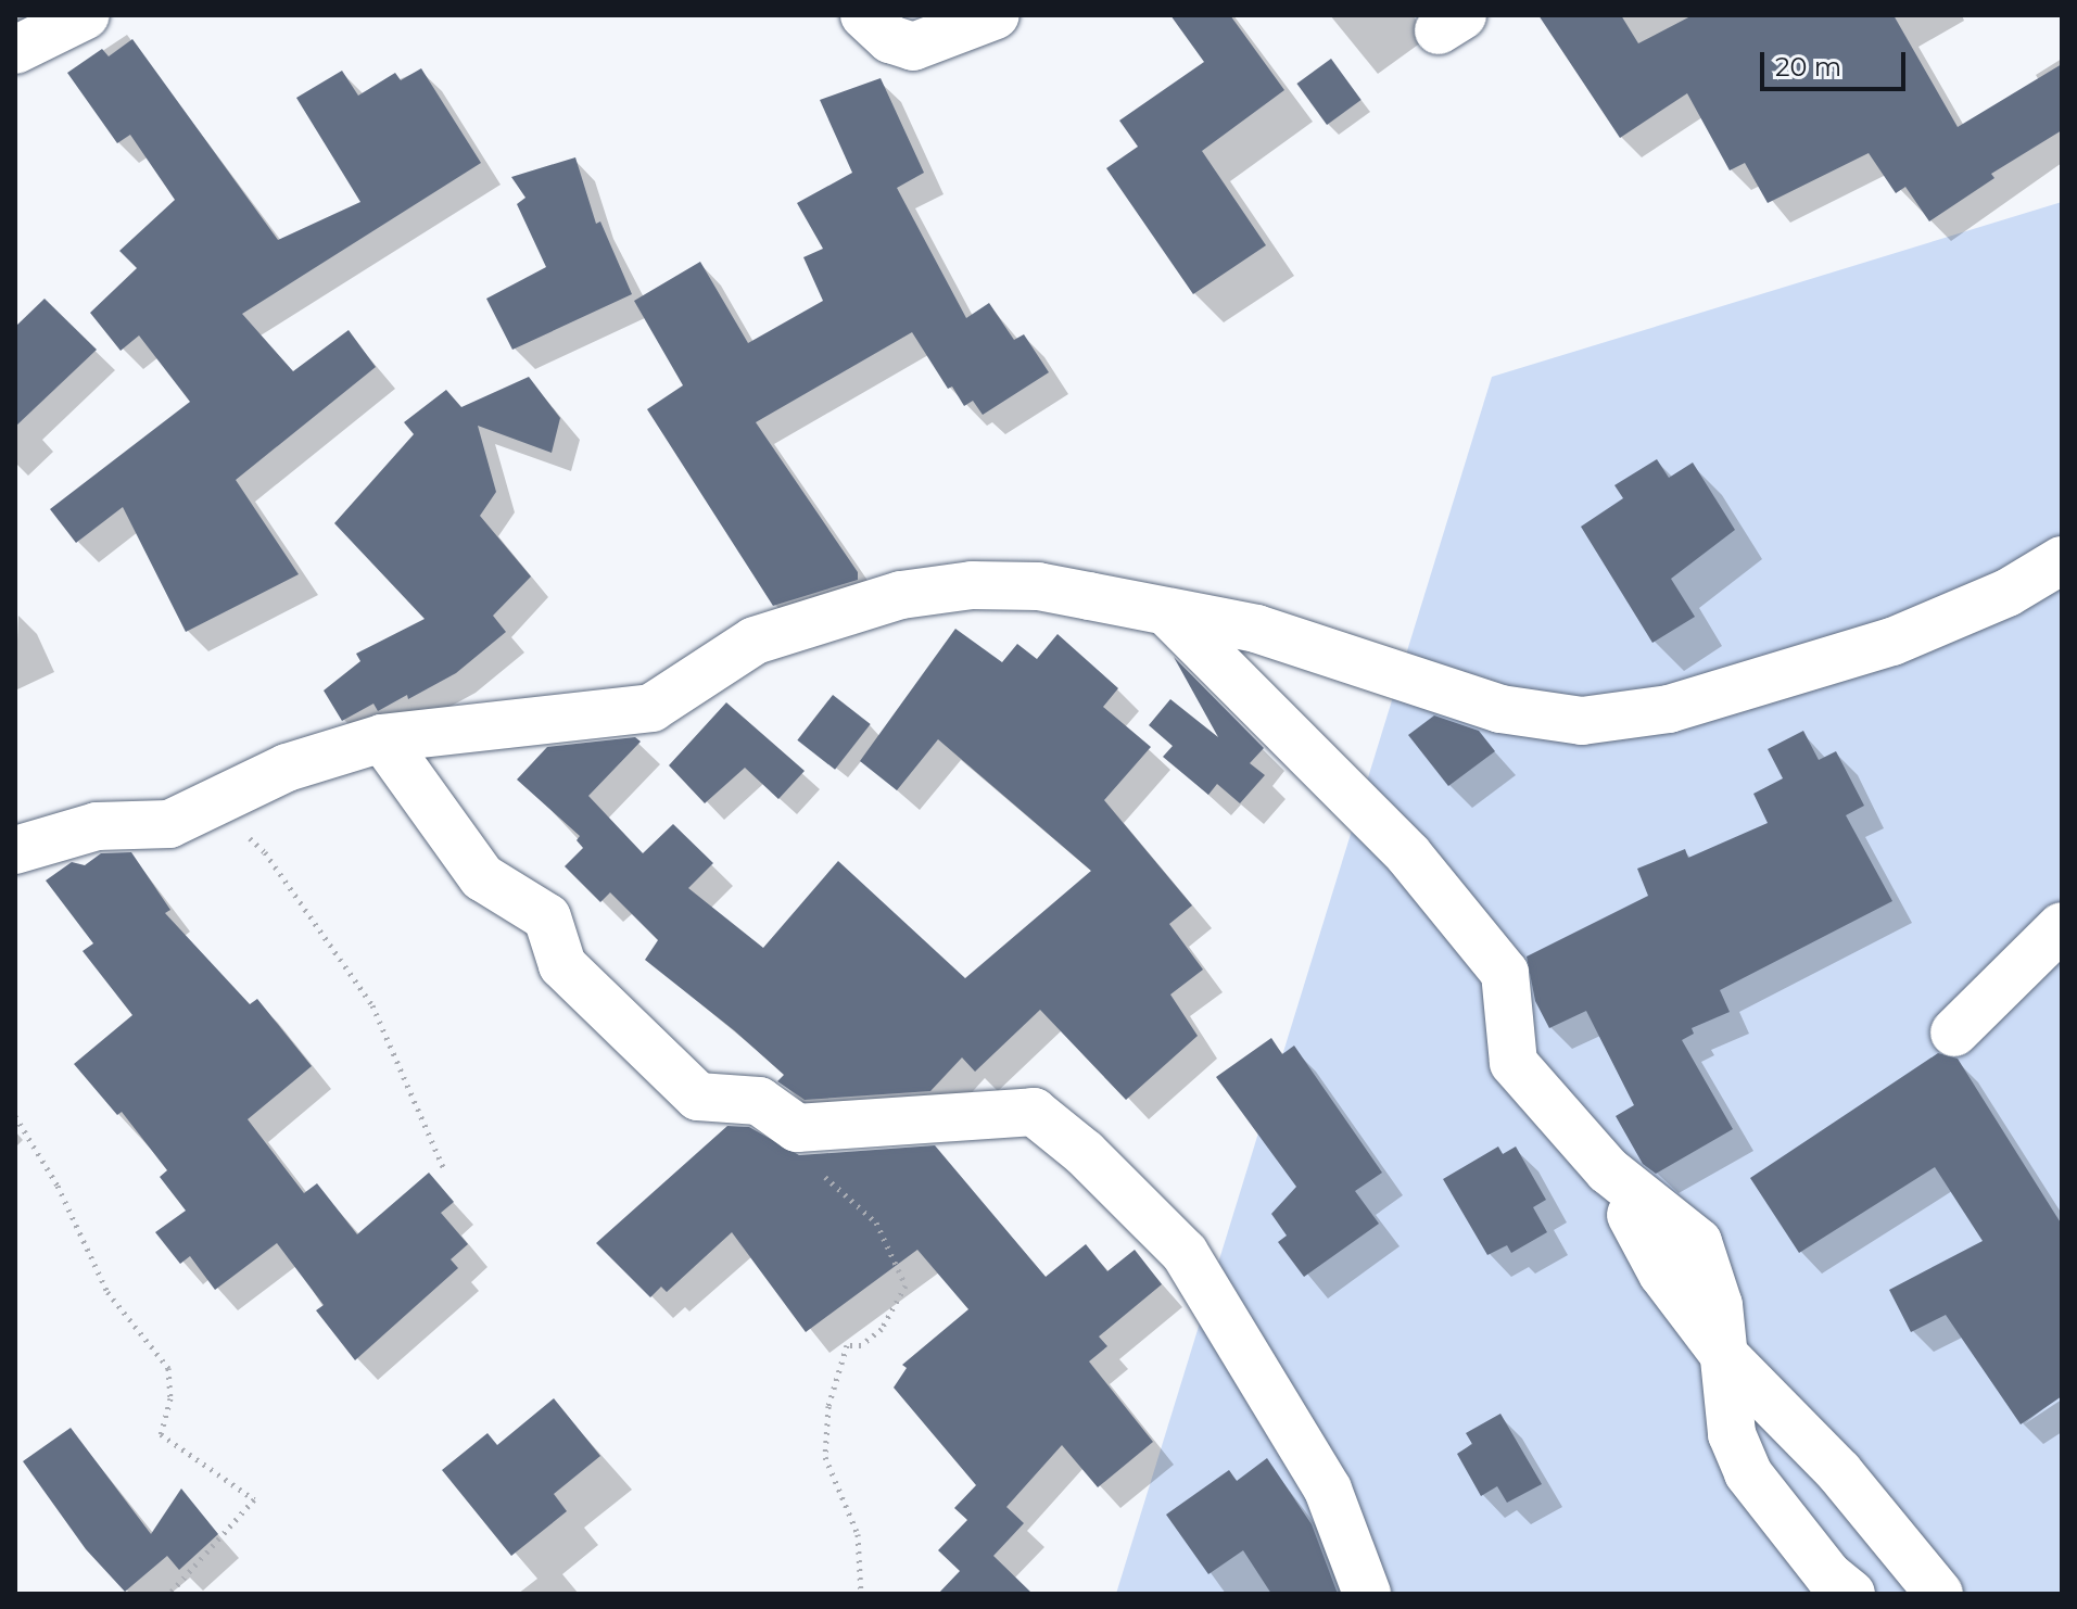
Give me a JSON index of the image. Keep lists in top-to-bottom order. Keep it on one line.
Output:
{"scale_bar":"20 m"}
